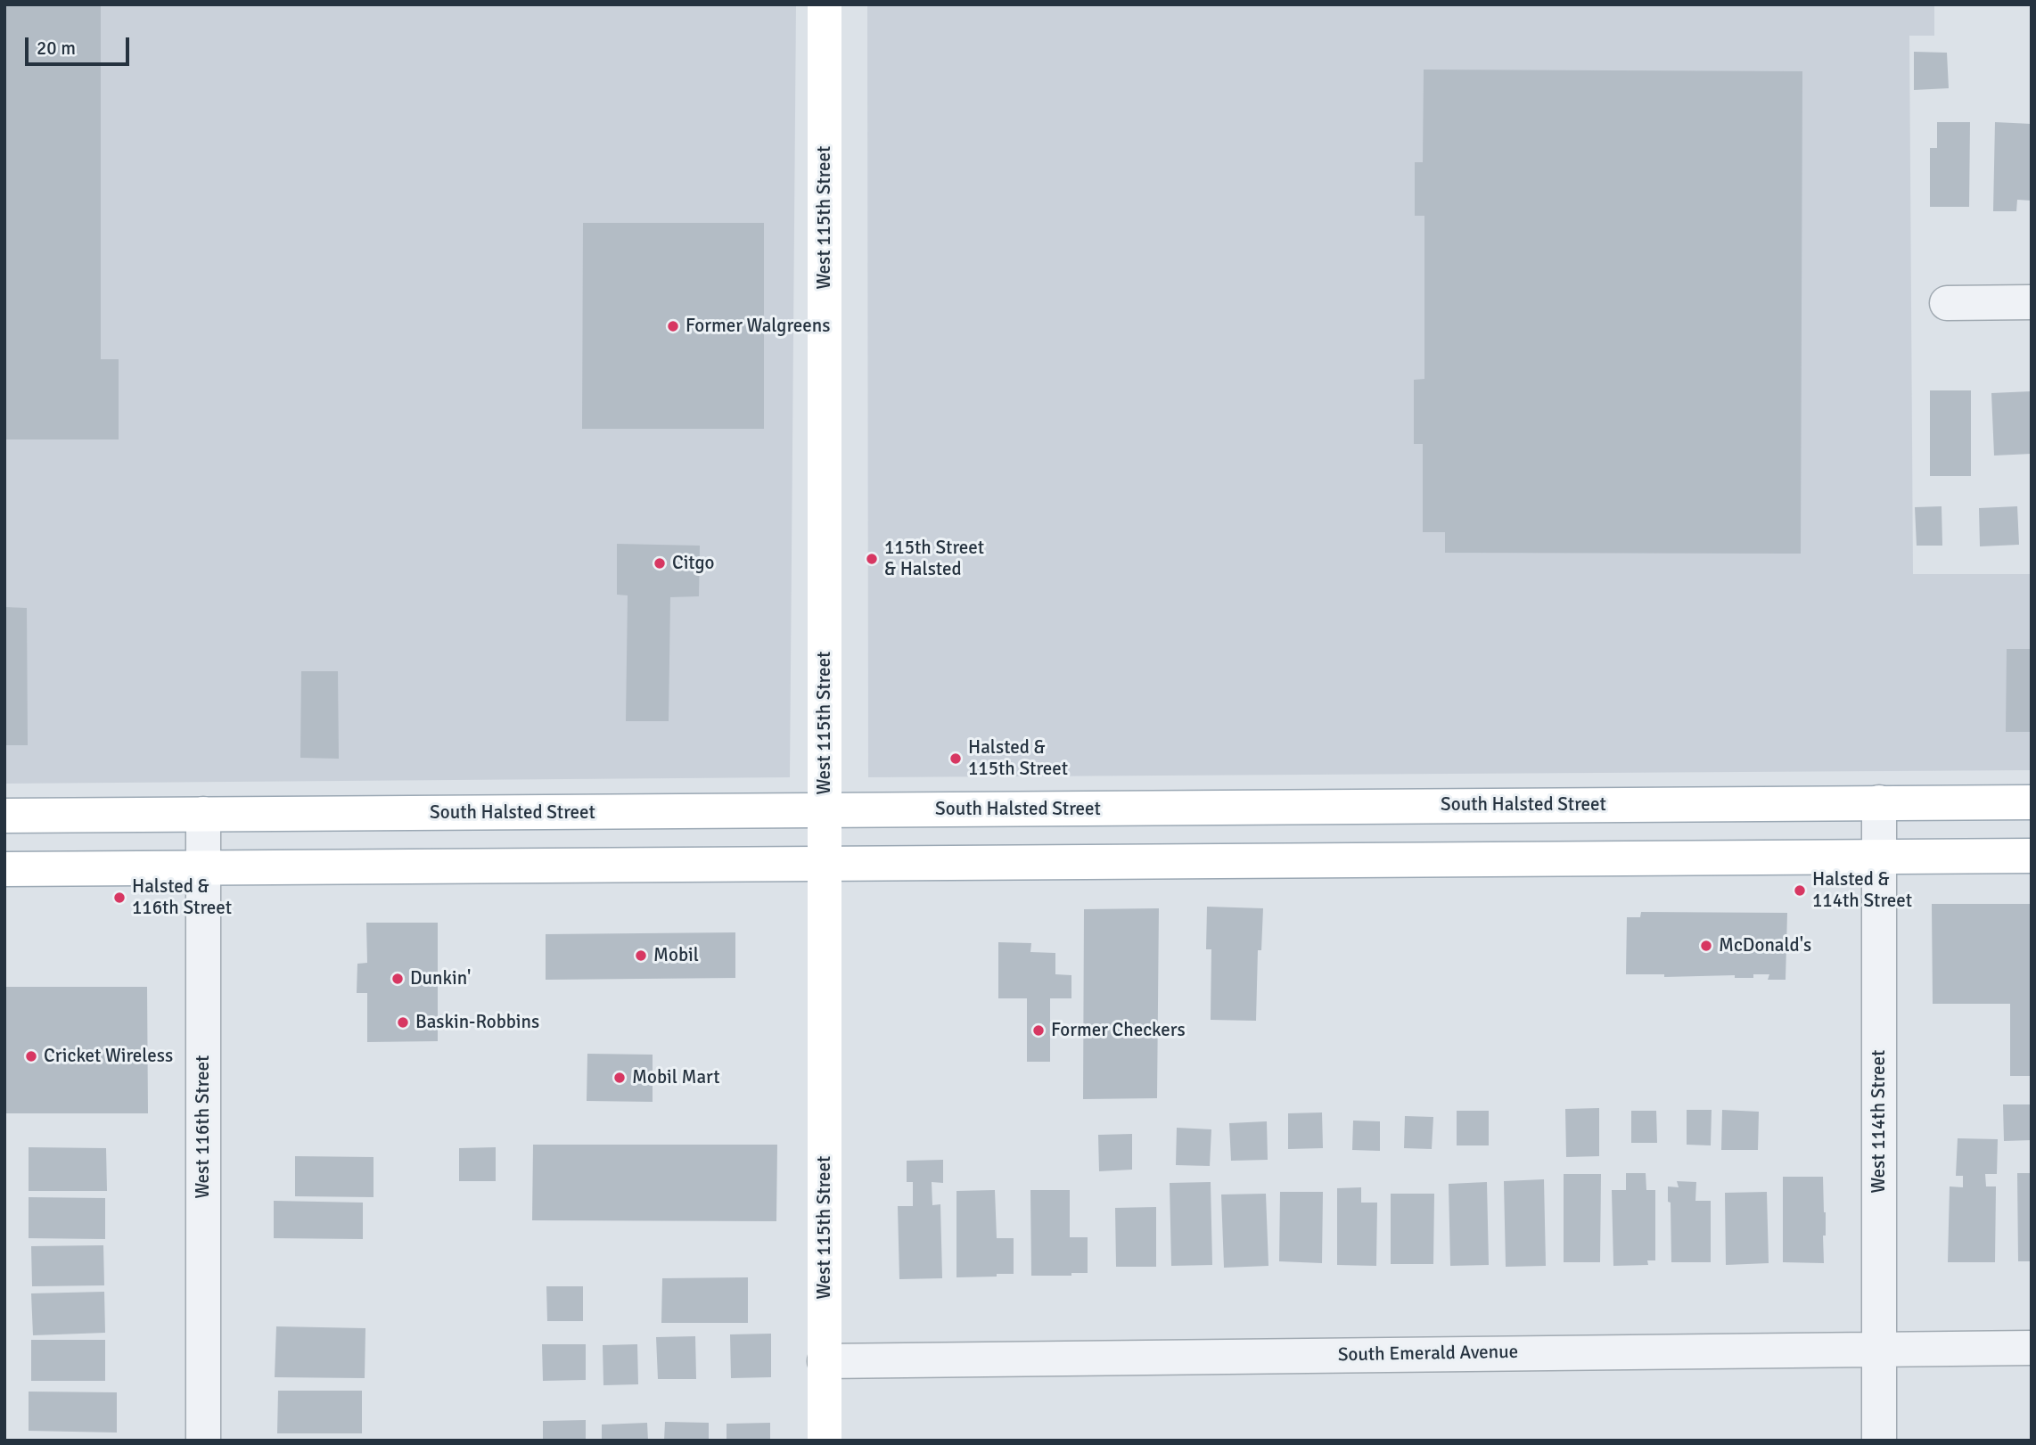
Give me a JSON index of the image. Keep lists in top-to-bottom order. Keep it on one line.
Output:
{"streets":{"main road":["West 115th Street","South Halsted Street"],"street":["West 114th Street","West 116th Street","South Emerald Avenue"]},"crossings":[["West 115th Street","South Halsted Street"],["West 115th Street","South Emerald Avenue"],["South Halsted Street","West 114th Street"],["South Halsted Street","West 116th Street"],["West 114th Street","South Emerald Avenue"]],"places":["Former Walgreens","115th Street & Halsted","Citgo","Halsted & 115th Street","Halsted & 114th Street","Halsted & 116th Street","McDonald's","Mobil","Dunkin'","Baskin-Robbins","Former Checkers","Cricket Wireless","Mobil Mart"],"scale_bar":"20 m"}
